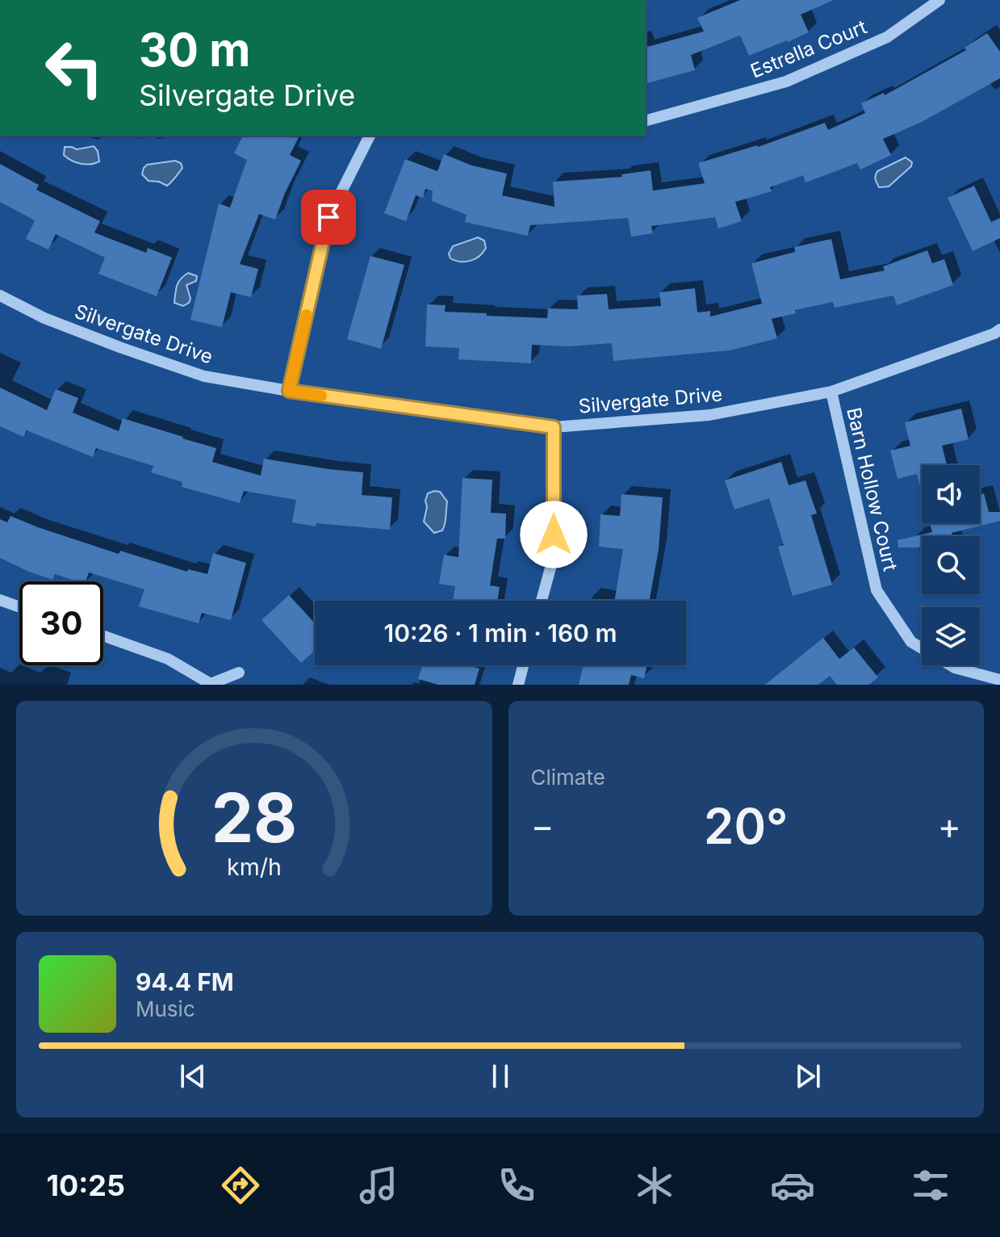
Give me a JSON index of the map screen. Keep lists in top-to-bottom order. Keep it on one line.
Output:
{"streets":{"street":["Estrella Court","Silvergate Drive","Barn Hollow Court"]},"crossings":[["Silvergate Drive","Barn Hollow Court"]],"page":{"turn":["30 m","Silvergate Drive"],"limit":"30","trip":"10:26 · 1 min · 160 m","tile":"Climate","heat":["−","20°","+"],"song":["94.4 FM","Music"],"tabs":"10:25","gauge":["28","km/h"]}}
